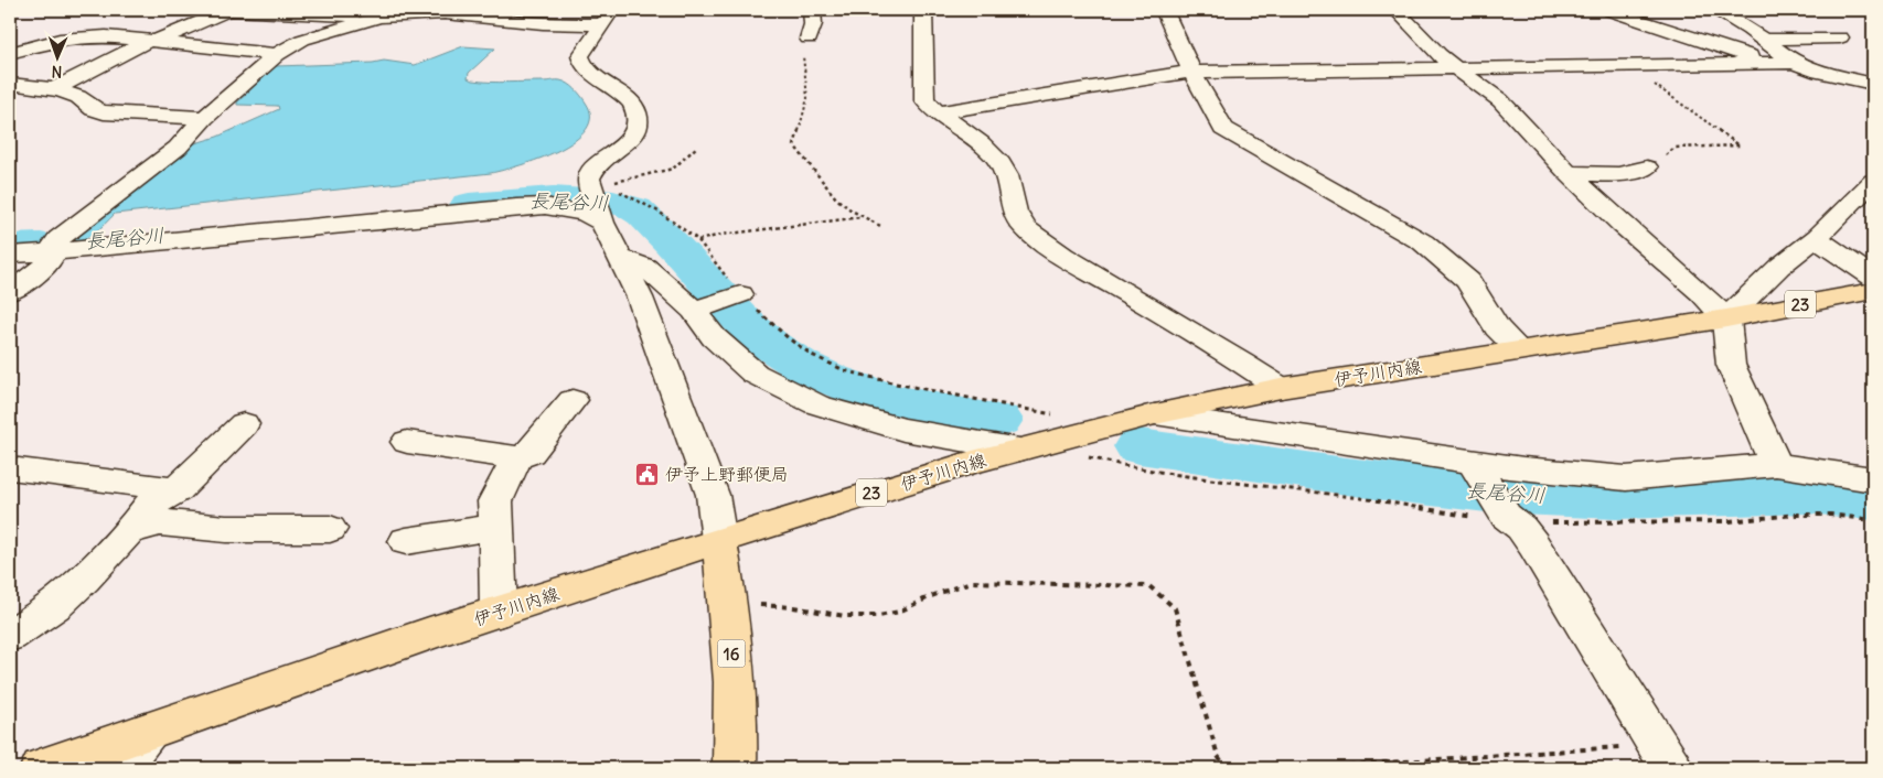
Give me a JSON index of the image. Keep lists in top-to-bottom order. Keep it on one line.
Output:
{"streets":{"main road":["23","伊予川内線","16"]},"crossings":[["伊予川内線","16"]],"water":["長尾谷川"],"places":{"public building":["伊予上野郵便局"]},"north":"bottom"}
